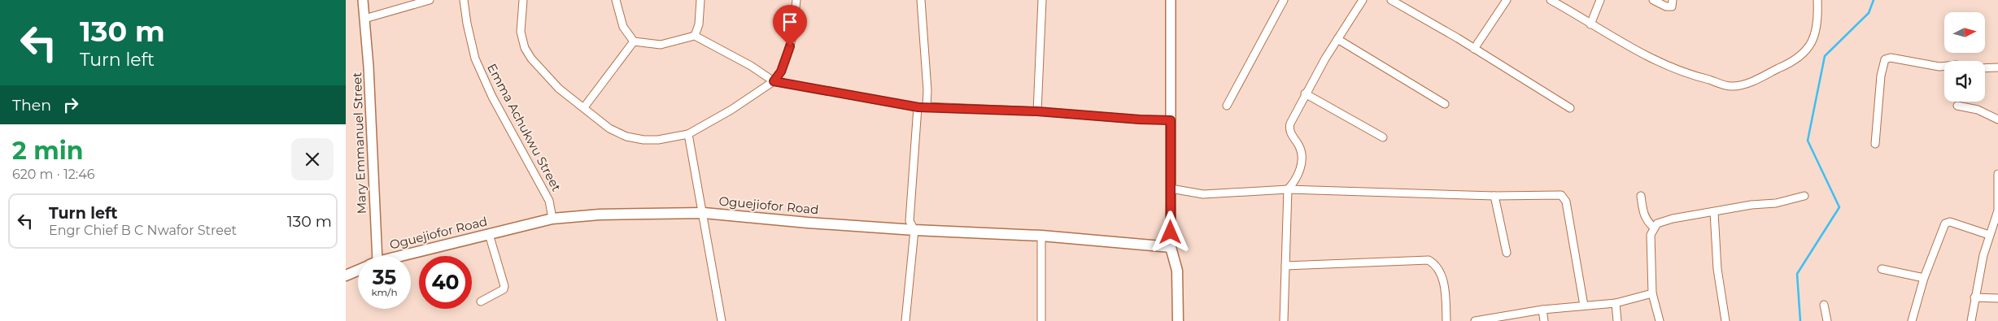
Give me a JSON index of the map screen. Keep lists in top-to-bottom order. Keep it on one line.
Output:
{"streets":{"main road":["Oguejiofor Road"],"street":["Emma Achukwu Street","Mary Emmanuel Street"]},"crossings":[["Emma Achukwu Street","Oguejiofor Road"]],"north":"right","page":{"turn":["130 m","Turn left"],"then":"Then","heading":["2 min","620 m · 12:46"],"list":[{"name":"Turn left","note":"Engr Chief B C Nwafor Street","value":"130 m"}],"speed":"35 km/h","limit":"40"}}
